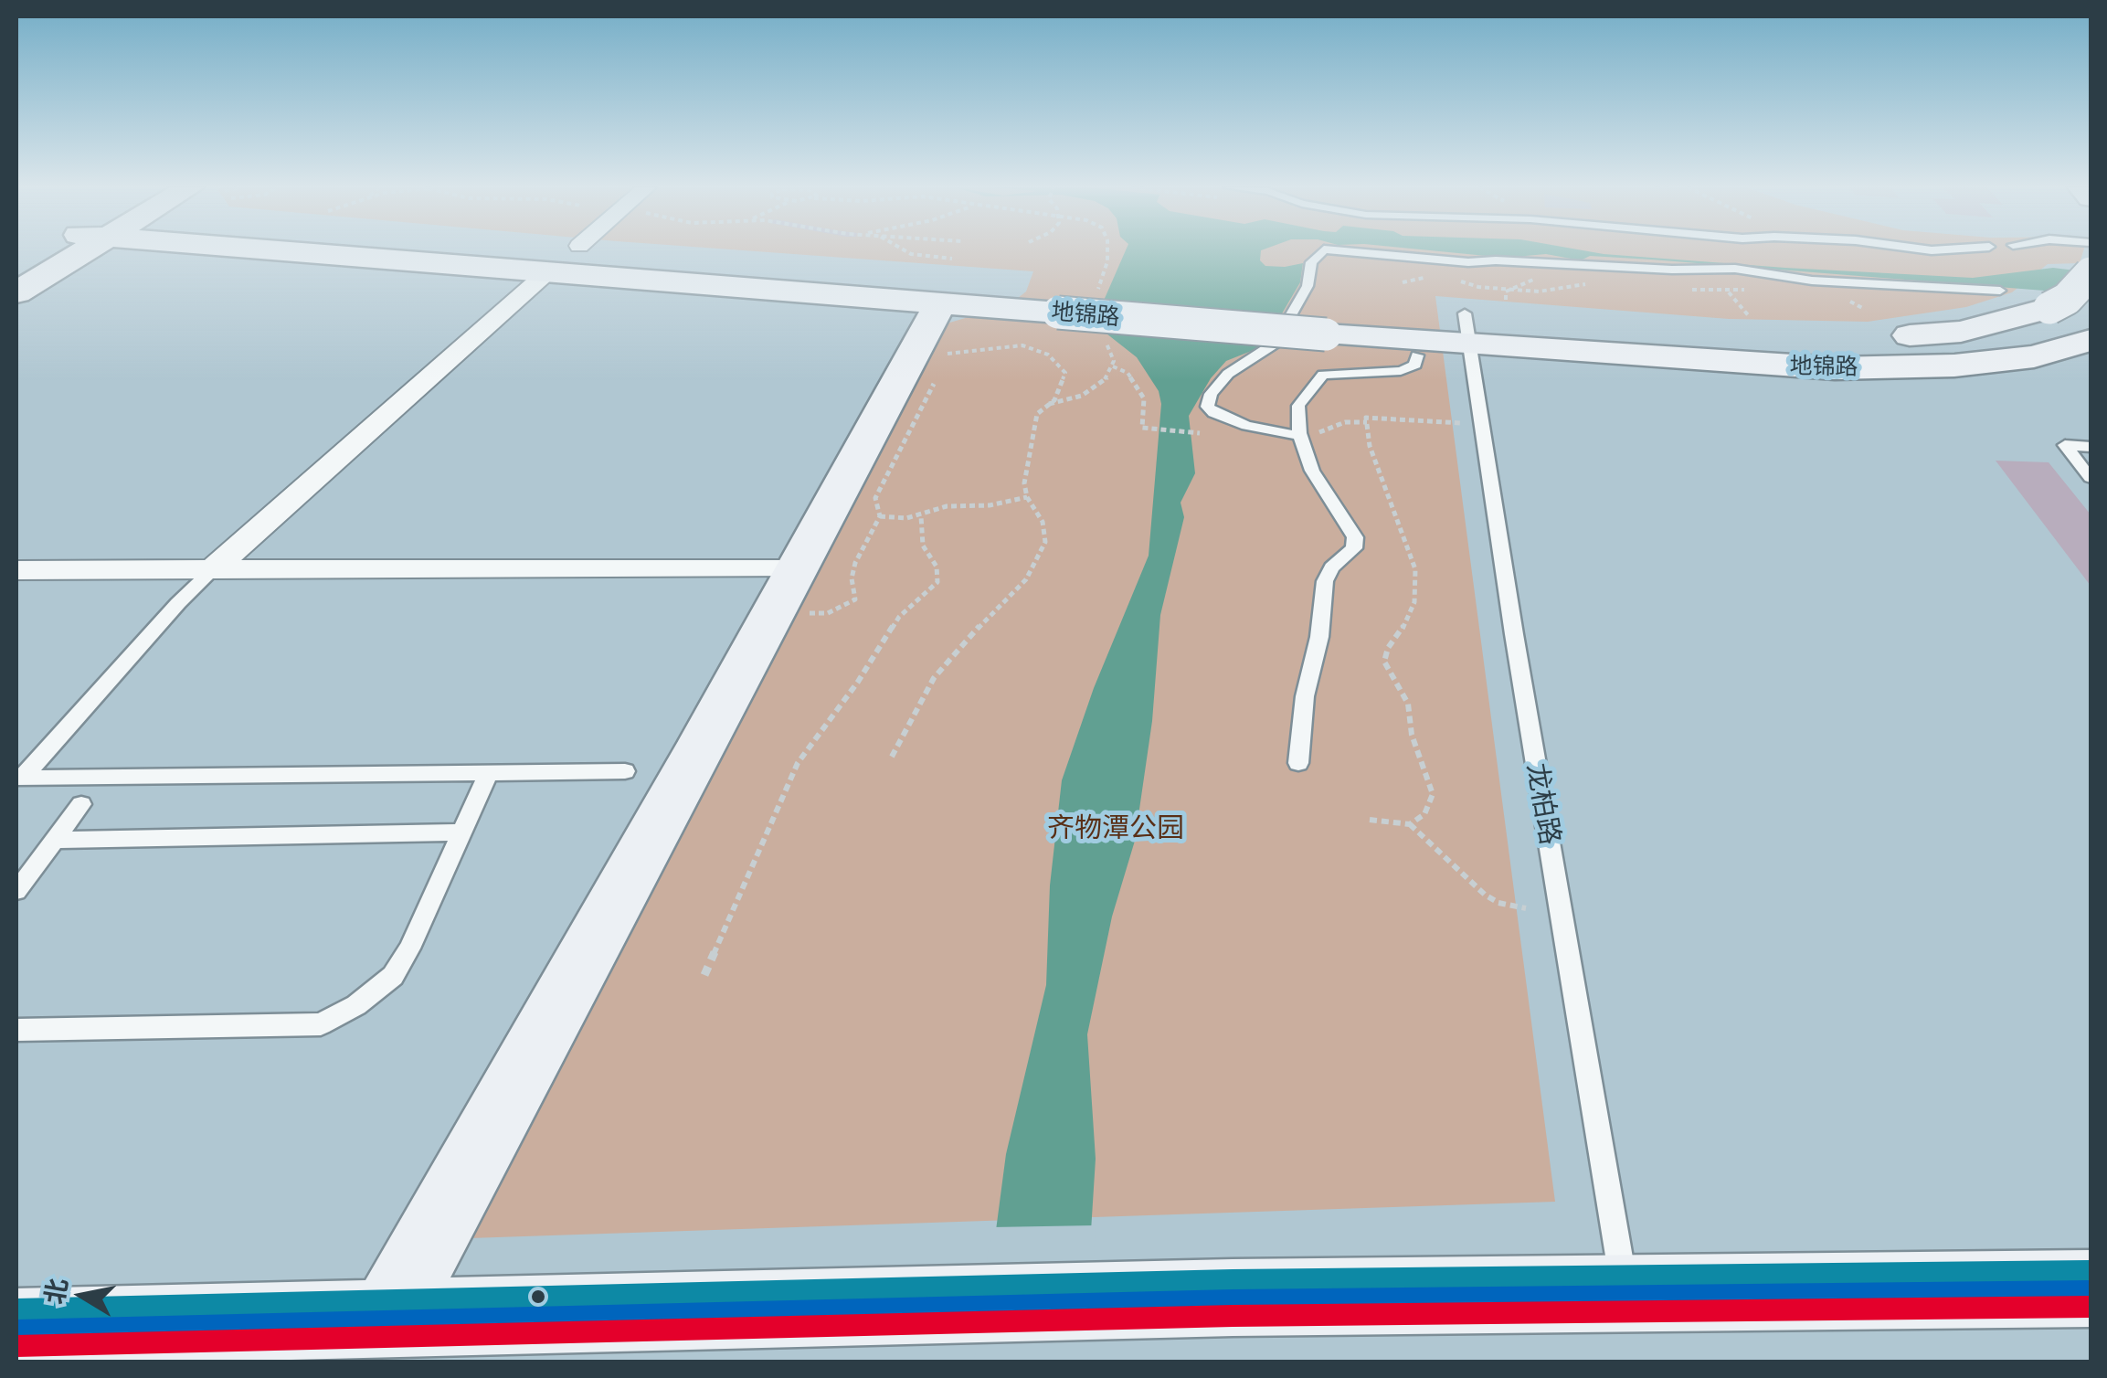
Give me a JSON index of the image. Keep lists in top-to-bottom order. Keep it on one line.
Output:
{"streets":{"street":["地锦路"],"lane":["龙柏路"]},"crossings":[["地锦路","龙柏路"]],"parks":["齐物潭公园"],"north":"left"}
